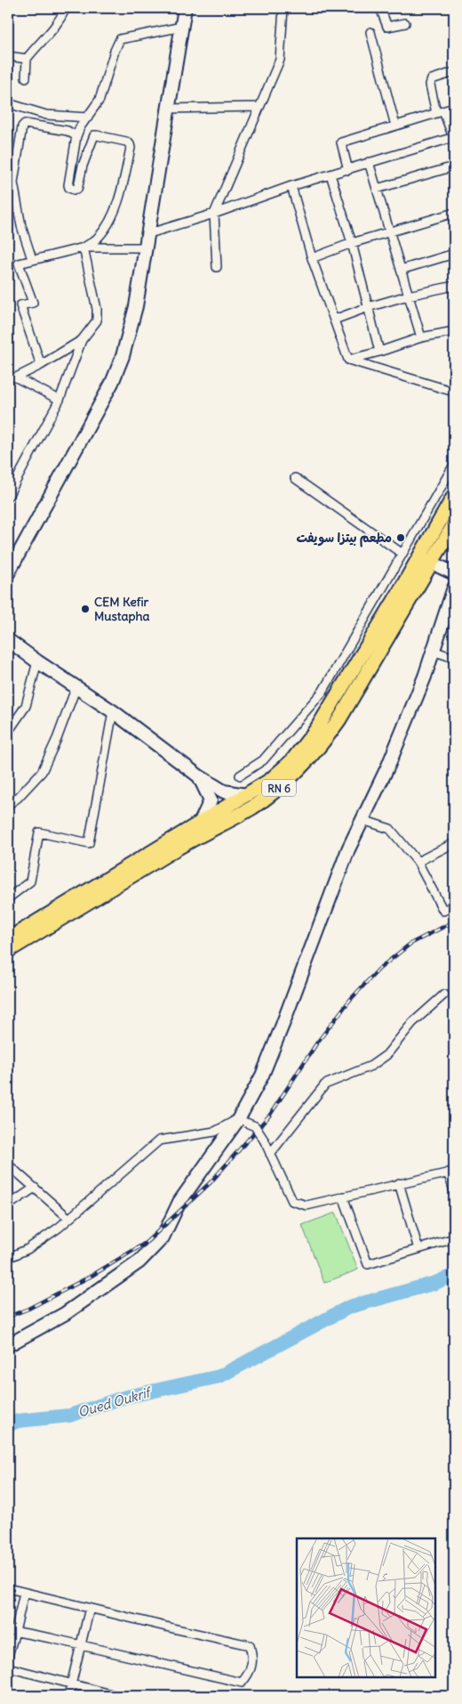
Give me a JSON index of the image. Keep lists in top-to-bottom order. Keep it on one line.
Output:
{"streets":{"main road":["RN 6"]},"water":["Oued Oukrif"],"places":["مطعم بيتزا سويفت","CEM Kefir Mustapha"]}
